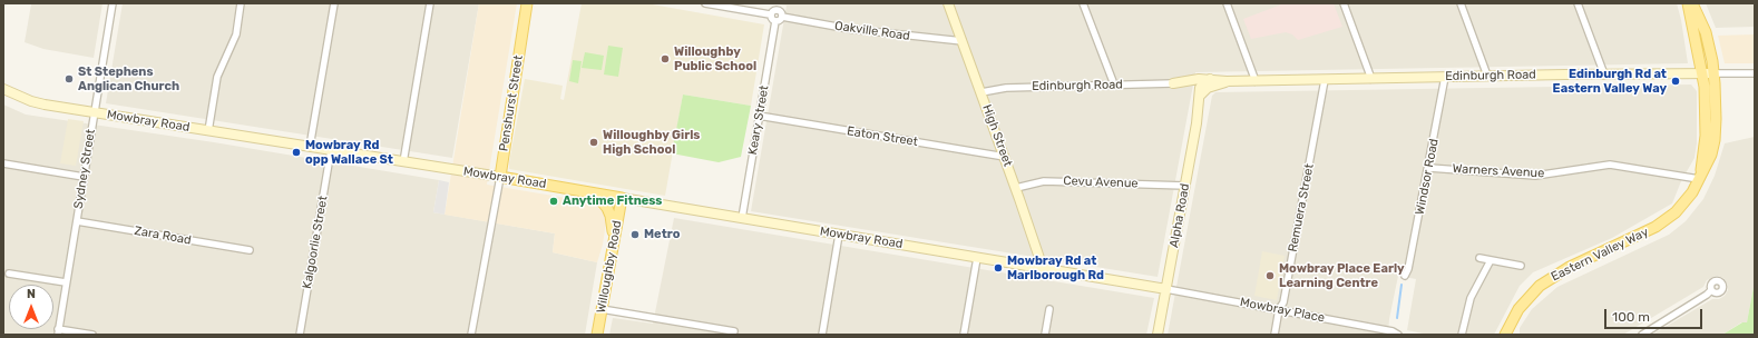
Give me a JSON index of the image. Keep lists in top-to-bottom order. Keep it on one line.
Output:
{"streets":{"main road":["Edinburgh Road","Penshurst Street","Mowbray Road","High Street","Alpha Road","Eastern Valley Way","Willoughby Road"],"street":["Oakville Road","Keary Street","Eaton Street","Sydney Street","Warners Avenue","Windsor Road","Cevu Avenue","Remuera Street","Zara Road","Kalgoorlie Street","Mowbray Place"]},"crossings":[["Oakville Road","Keary Street"],["Oakville Road","High Street"],["Edinburgh Road","High Street"],["Edinburgh Road","Windsor Road"],["Edinburgh Road","Remuera Street"],["Edinburgh Road","Alpha Road"],["Edinburgh Road","Eastern Valley Way"],["Penshurst Street","Mowbray Road"],["Keary Street","Mowbray Road"],["Keary Street","Eaton Street"],["Mowbray Road","High Street"],["Mowbray Road","Sydney Street"],["Mowbray Road","Alpha Road"],["Mowbray Road","Kalgoorlie Street"],["Mowbray Road","Willoughby Road"],["Mowbray Road","Mowbray Place"],["High Street","Eaton Street"],["High Street","Cevu Avenue"],["Sydney Street","Zara Road"],["Warners Avenue","Windsor Road"],["Warners Avenue","Eastern Valley Way"],["Cevu Avenue","Alpha Road"],["Remuera Street","Mowbray Place"],["Alpha Road","Mowbray Place"]],"places":["Willoughby Public School","St Stephens Anglican Church","Edinburgh Rd at Eastern Valley Way","Willoughby Girls High School","Mowbray Rd opp Wallace St","Anytime Fitness","Metro","Mowbray Rd at Marlborough Rd","Mowbray Place Early Learning Centre"],"scale_bar":"100 m","north":"top"}
